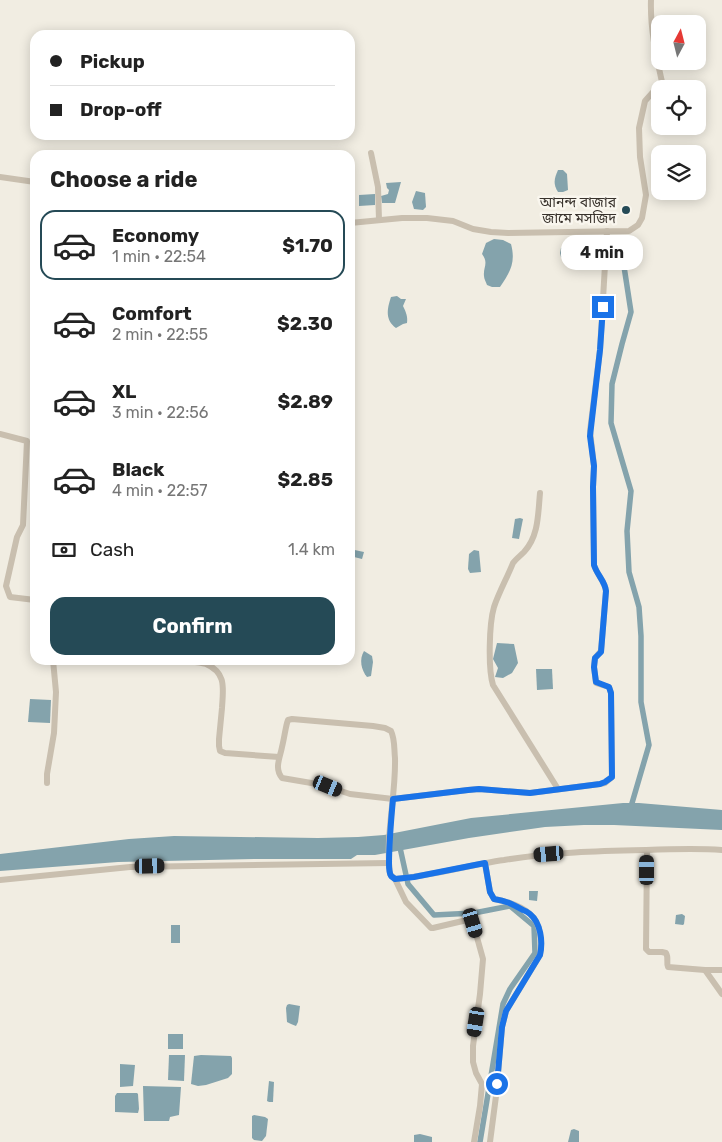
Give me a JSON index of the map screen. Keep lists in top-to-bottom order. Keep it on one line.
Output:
{"places":["আনন্দ বাজার জামে মসজিদ"],"north":"top","page":{"banner":["Pickup","Drop-off"],"heading":"Choose a ride","list":[{"name":"Economy","note":"1 min · 22:54","value":"$1.70"},{"name":"Comfort","note":"2 min · 22:55","value":"$2.30"},{"name":"XL","note":"3 min · 22:56","value":"$2.89"},{"name":"Black","note":"4 min · 22:57","value":"$2.85"}],"bubble":"4 min","pay":["Cash","1.4 km"],"buttons":"Confirm"}}
